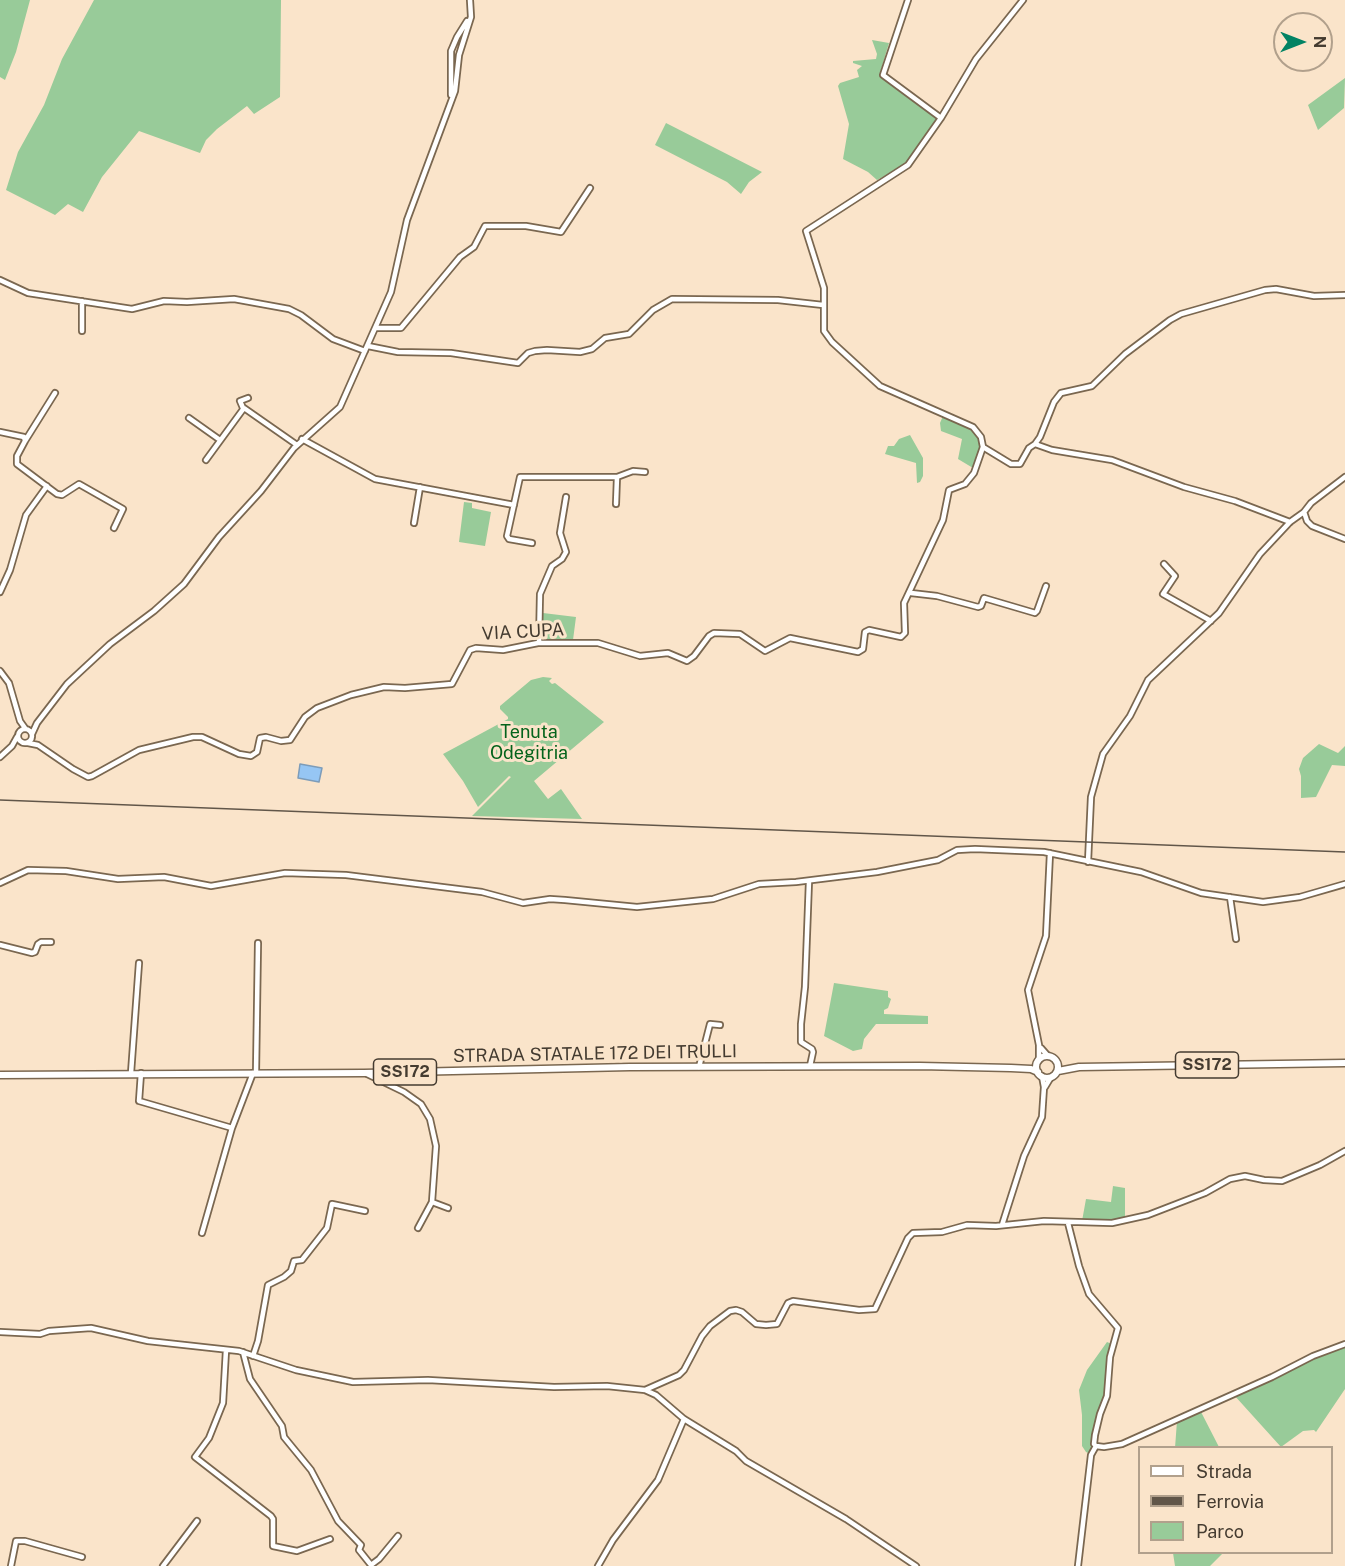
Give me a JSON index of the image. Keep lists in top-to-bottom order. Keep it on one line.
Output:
{"streets":{"main road":["STRADA STATALE 172 DEI TRULLI","SS172"],"street":["VIA CUPA"]},"crossings":[["STRADA STATALE 172 DEI TRULLI","SS172"]],"parks":["Tenuta Odegitria"],"legend":["Strada","Ferrovia","Parco"],"north":"right"}
